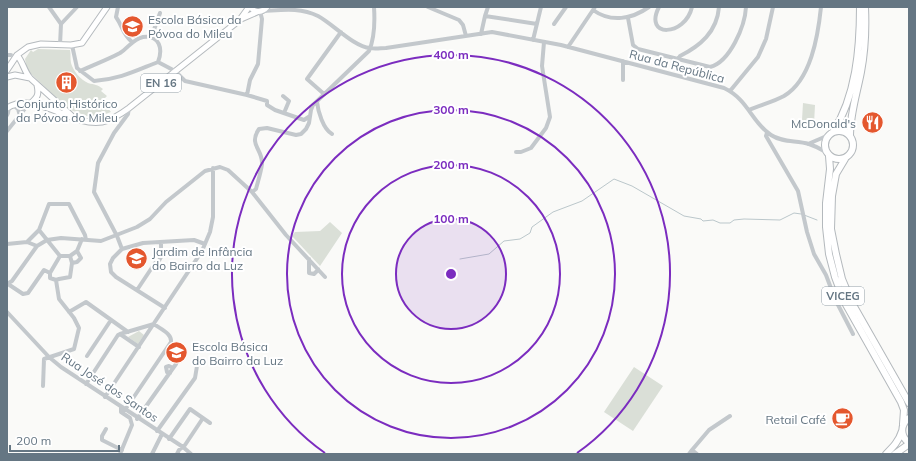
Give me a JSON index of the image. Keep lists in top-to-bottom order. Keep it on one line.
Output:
{"streets":{"highway":["VICEG"],"main road":["EN 16"],"street":["Rua da República","Rua José dos Santos"]},"crossings":[["Rua da República","VICEG"]],"places":{"school or university":["Escola Básica da Póvoa do Mileu","Jardim de Infância do Bairro da Luz","Escola Básica do Bairro da Luz"],"building":["Conjunto Histórico da Póvoa do Mileu"],"restaurant":["McDonald's"],"cafe":["Retail Café"]},"scale_bar":"200 m","rings":["400 m","300 m","200 m","100 m"]}
